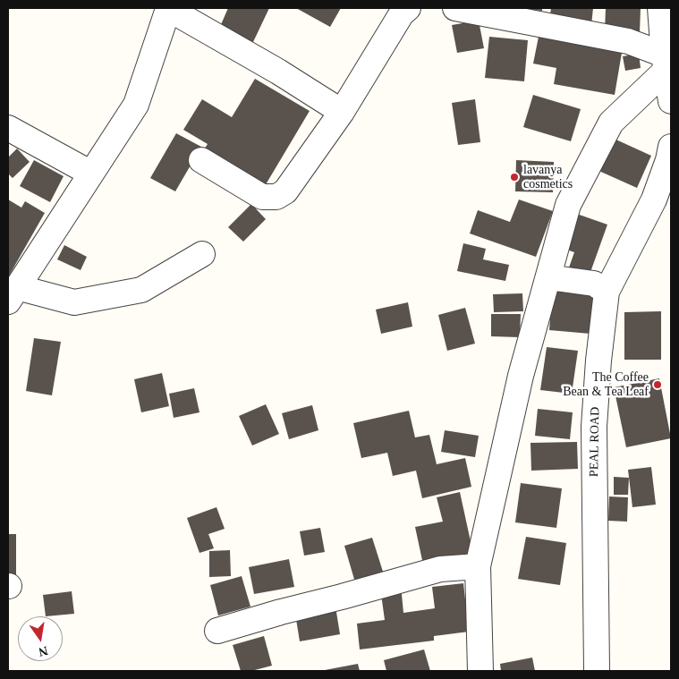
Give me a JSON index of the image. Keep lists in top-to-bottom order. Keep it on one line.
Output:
{"streets":{"street":["PEAL ROAD"]},"places":["lavanya cosmetics","The Coffee Bean & Tea Leaf"],"north":"bottom"}
